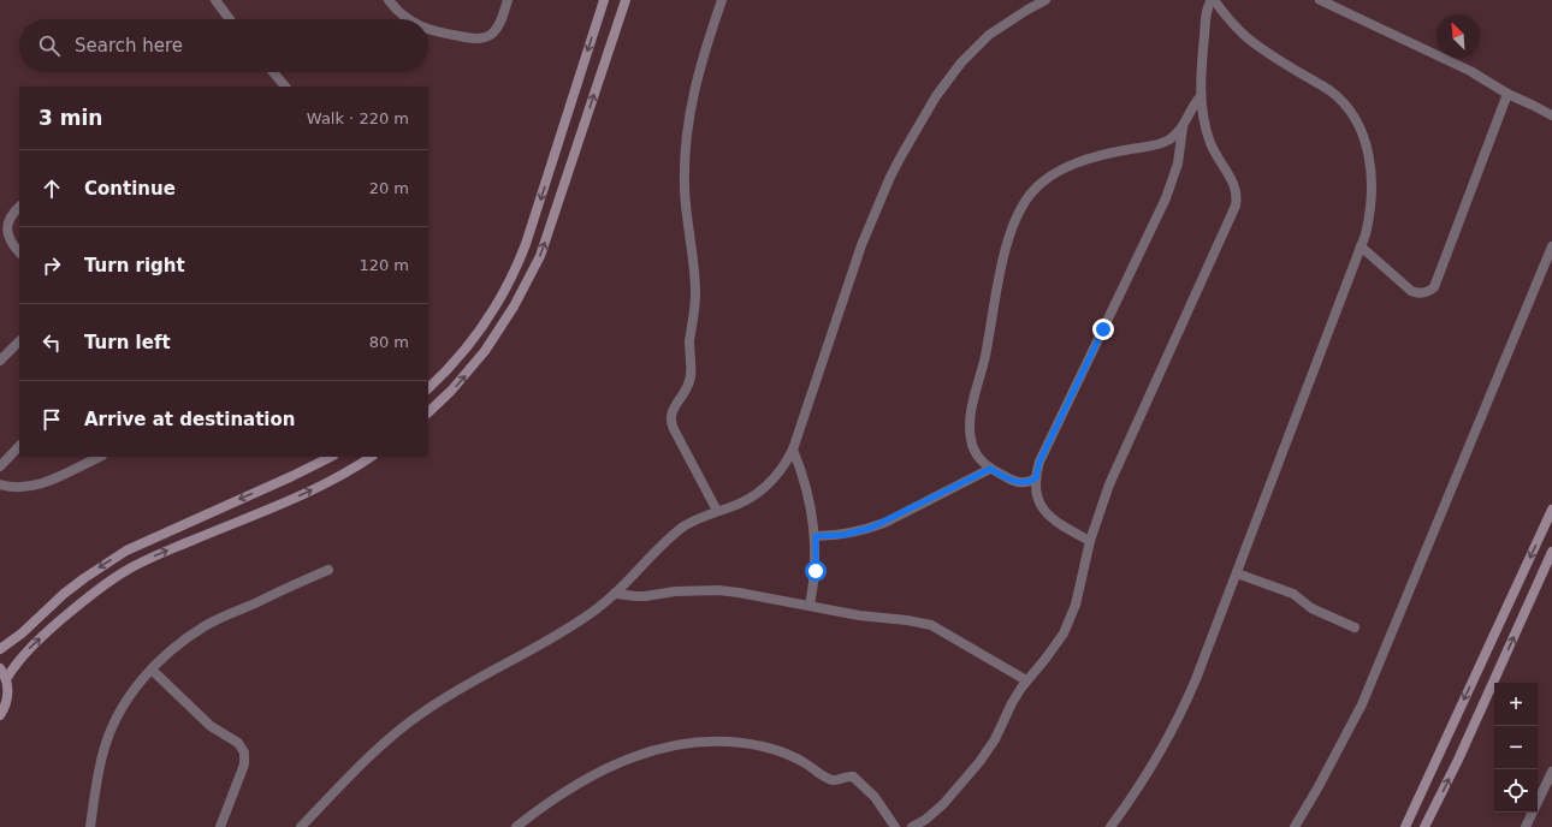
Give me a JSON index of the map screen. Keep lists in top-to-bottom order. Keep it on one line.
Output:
{"north":"top left","page":{"search":"Search here","heading":["3 min","Walk · 220 m"],"list":[["Continue","20 m"],["Turn right","120 m"],["Turn left","80 m"],"Arrive at destination"],"map_buttons":["+","−"]}}
